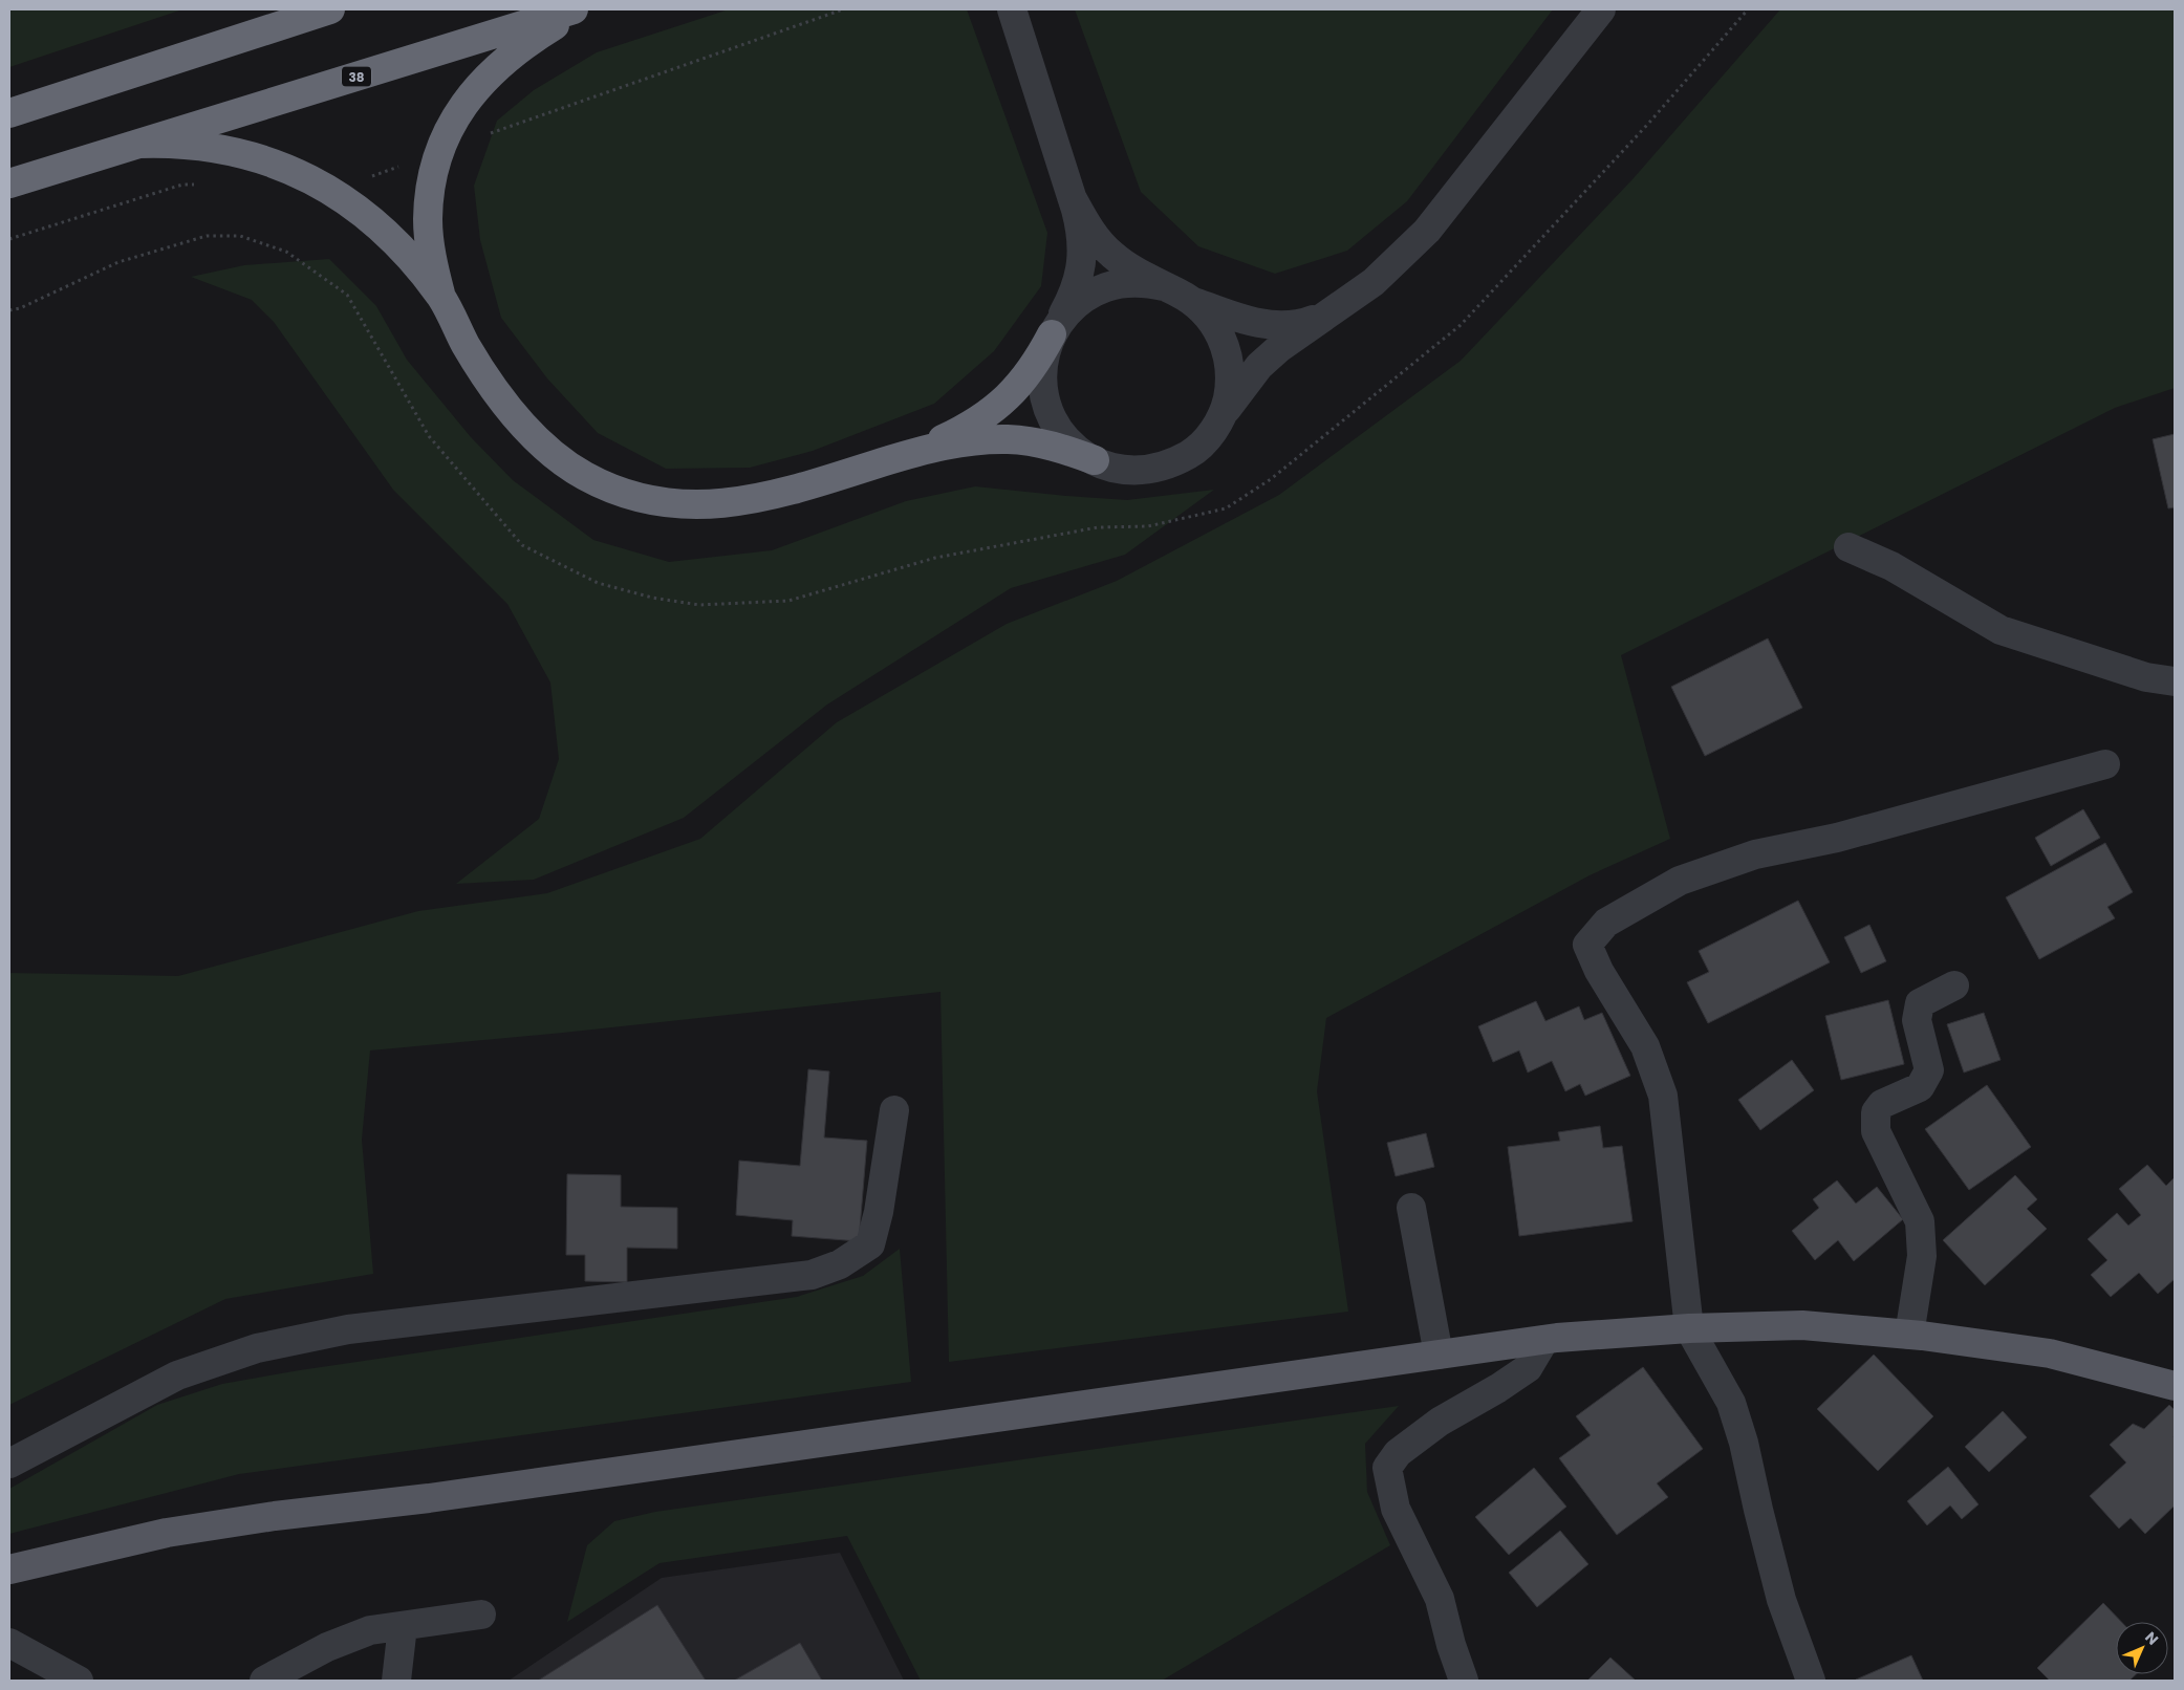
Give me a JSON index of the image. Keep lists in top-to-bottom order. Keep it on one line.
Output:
{"streets":{"highway":["38"]},"north":"top right"}
